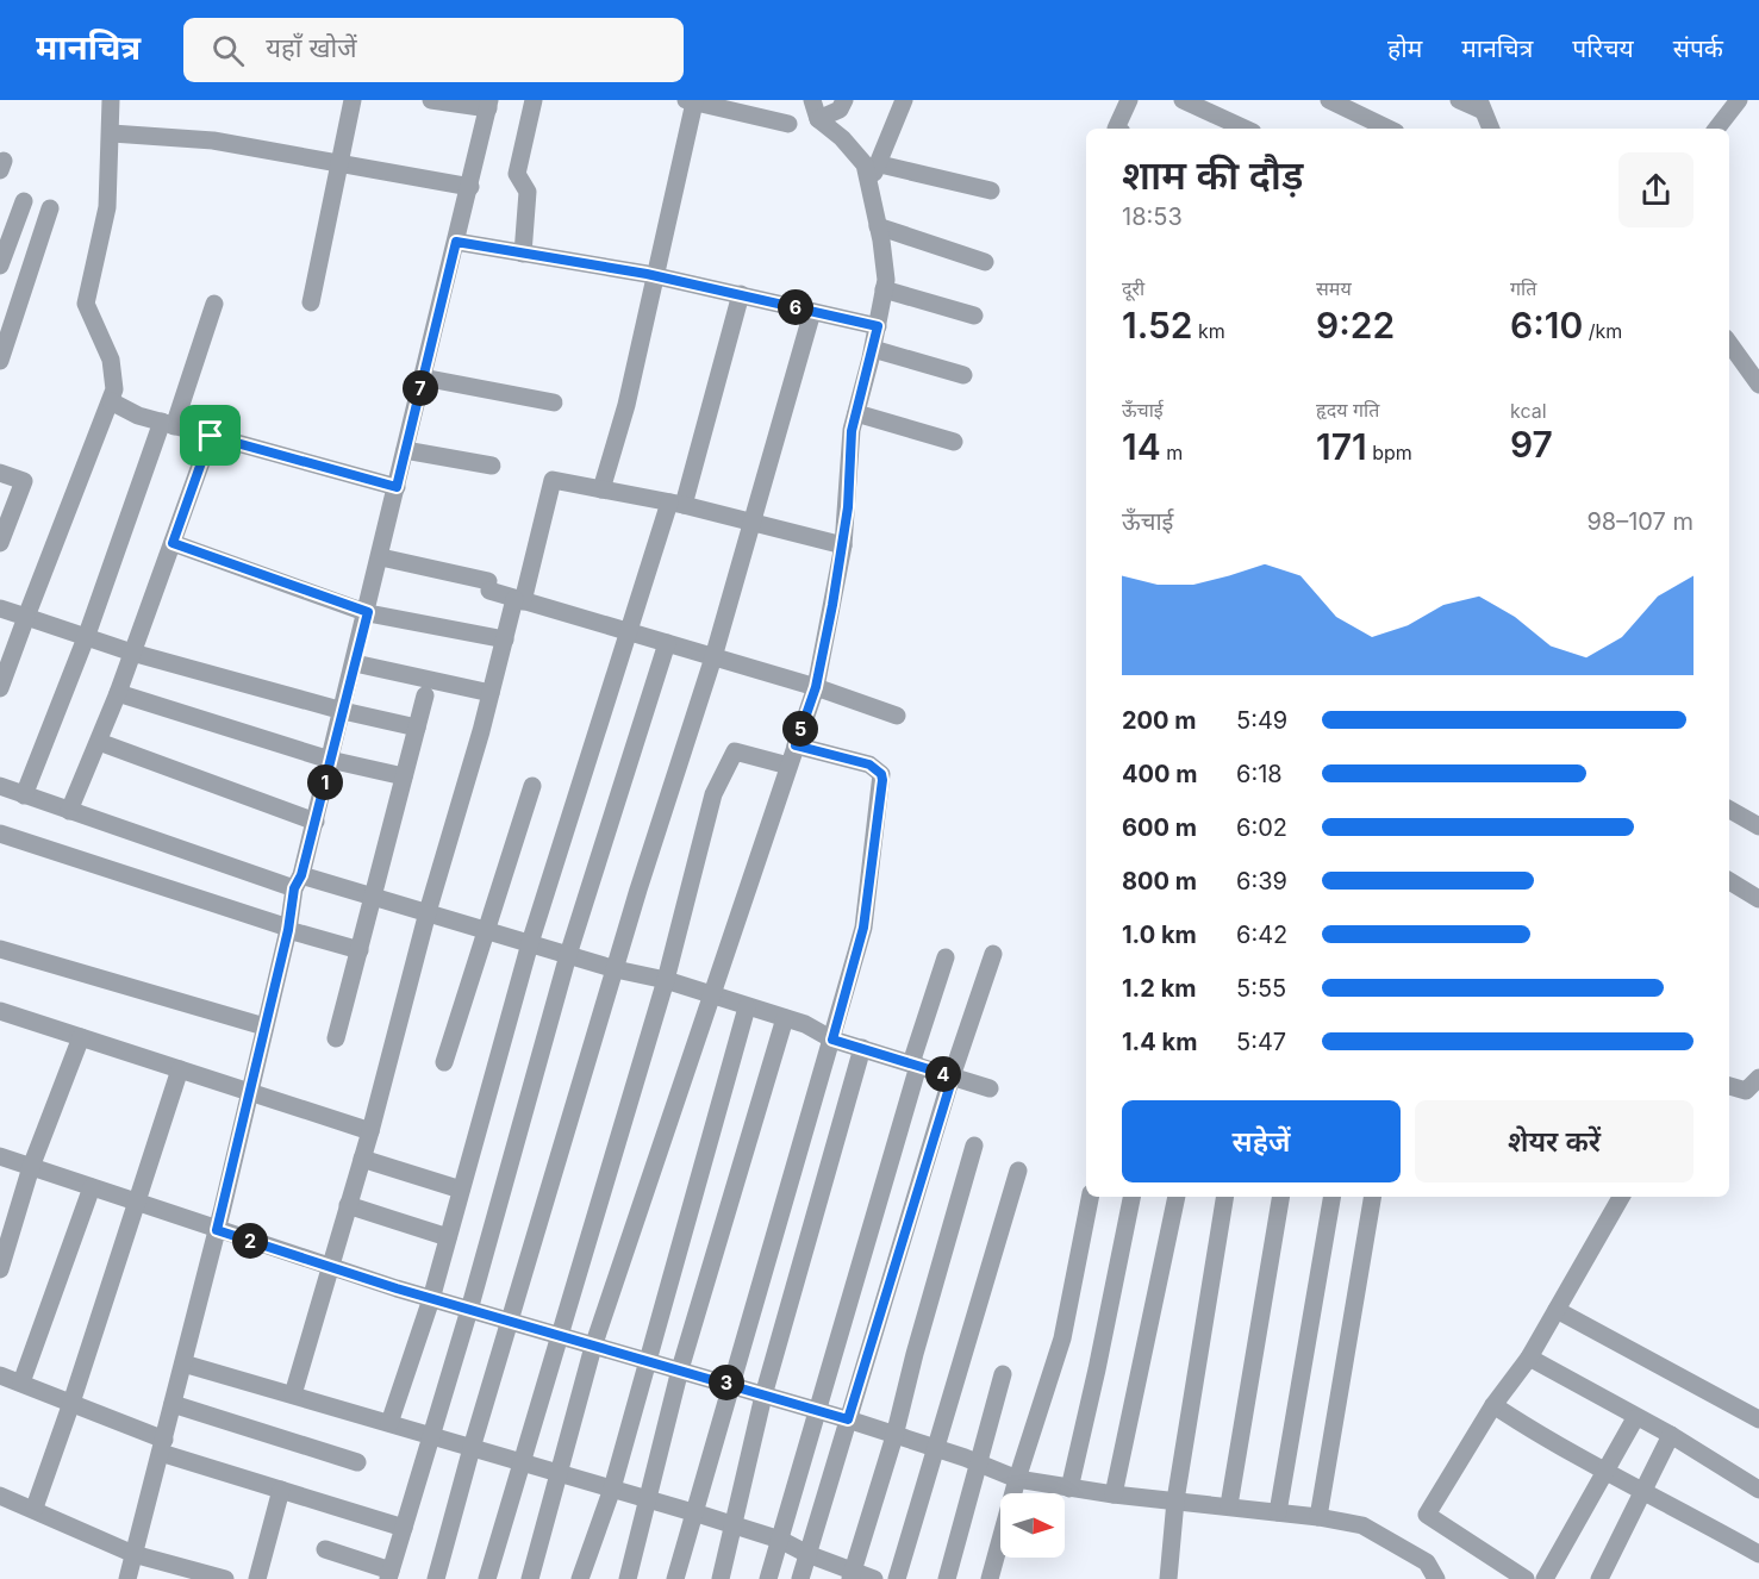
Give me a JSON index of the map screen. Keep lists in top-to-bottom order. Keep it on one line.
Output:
{"north":"right","page":{"header":"मानचित्र","search":"यहाँ खोजें","nav":["होम","मानचित्र","परिचय","संपर्क"],"heading":["शाम की दौड़","18:53"],"stats":[["दूरी","1.52 km"],["समय","9:22"],["गति","6:10 /km"],["ऊँचाई","14 m"],["हृदय गति","171 bpm"],["kcal","97"]],"pins":["6","7","5","1","4","2","3"],"chart":["ऊँचाई","98–107 m"],"list":[{"name":"200 m","note":"5:49"},{"name":"400 m","note":"6:18"},{"name":"600 m","note":"6:02"},{"name":"800 m","note":"6:39"},{"name":"1.0 km","note":"6:42"},{"name":"1.2 km","note":"5:55"},{"name":"1.4 km","note":"5:47"}],"buttons":["सहेजें","शेयर करें"]}}
